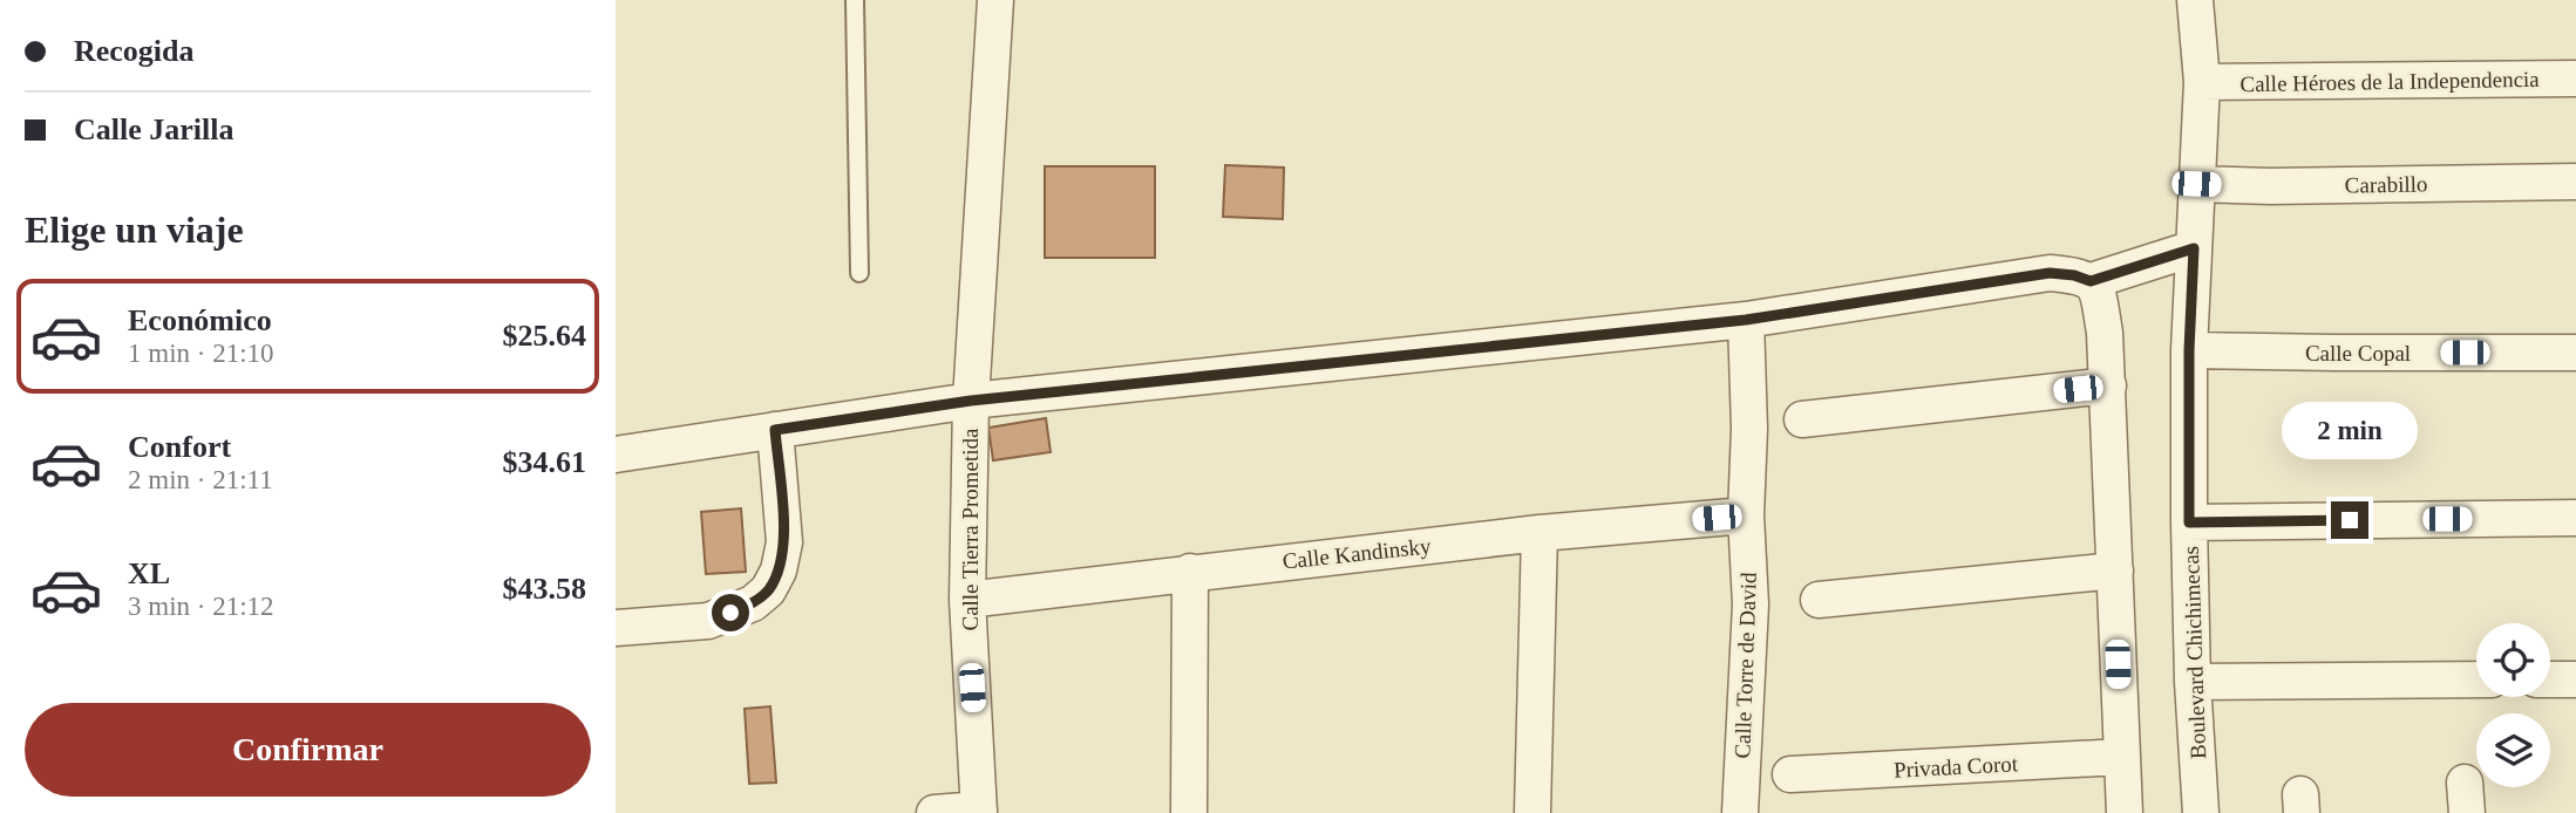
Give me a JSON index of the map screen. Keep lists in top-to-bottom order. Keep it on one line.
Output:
{"streets":{"street":["Calle Héroes de la Independencia","Carabillo","Calle Copal","Calle Tierra Prometida","Calle Kandinsky","Boulevard Chichimecas","Calle Torre de David","Privada Corot"]},"crossings":[["Calle Héroes de la Independencia","Boulevard Chichimecas"],["Carabillo","Boulevard Chichimecas"],["Calle Copal","Boulevard Chichimecas"],["Calle Tierra Prometida","Calle Kandinsky"],["Calle Kandinsky","Calle Torre de David"]],"page":{"banner":["Recogida","Calle Jarilla"],"heading":"Elige un viaje","list":[{"name":"Económico","note":"1 min · 21:10","value":"$25.64"},{"name":"Confort","note":"2 min · 21:11","value":"$34.61"},{"name":"XL","note":"3 min · 21:12","value":"$43.58"}],"bubble":"2 min","buttons":"Confirmar"}}
